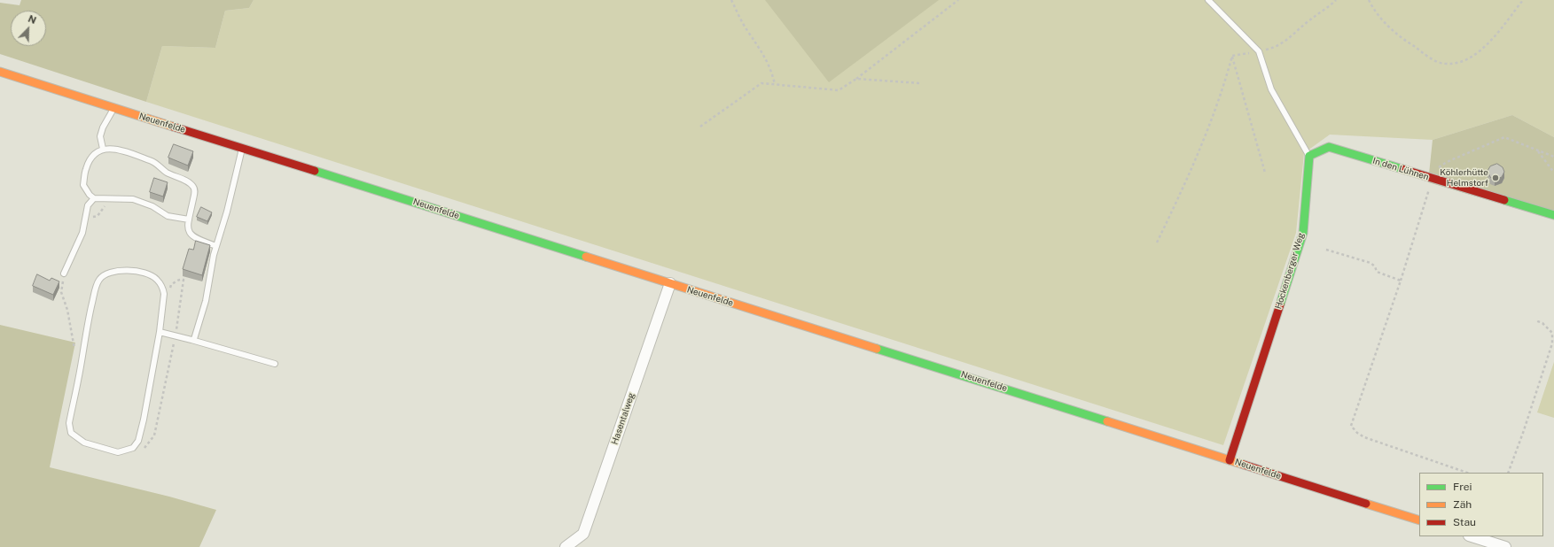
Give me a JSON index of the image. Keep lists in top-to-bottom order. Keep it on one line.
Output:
{"streets":{"street":["Neuenfelde","In den Lühnen","Hockenberger Weg","Hasentalweg"]},"crossings":[["Neuenfelde","Hockenberger Weg"],["Neuenfelde","Hasentalweg"],["In den Lühnen","Hockenberger Weg"]],"places":["Köhlerhütte Helmstorf"],"legend":["Frei","Zäh","Stau"],"north":"top right"}
